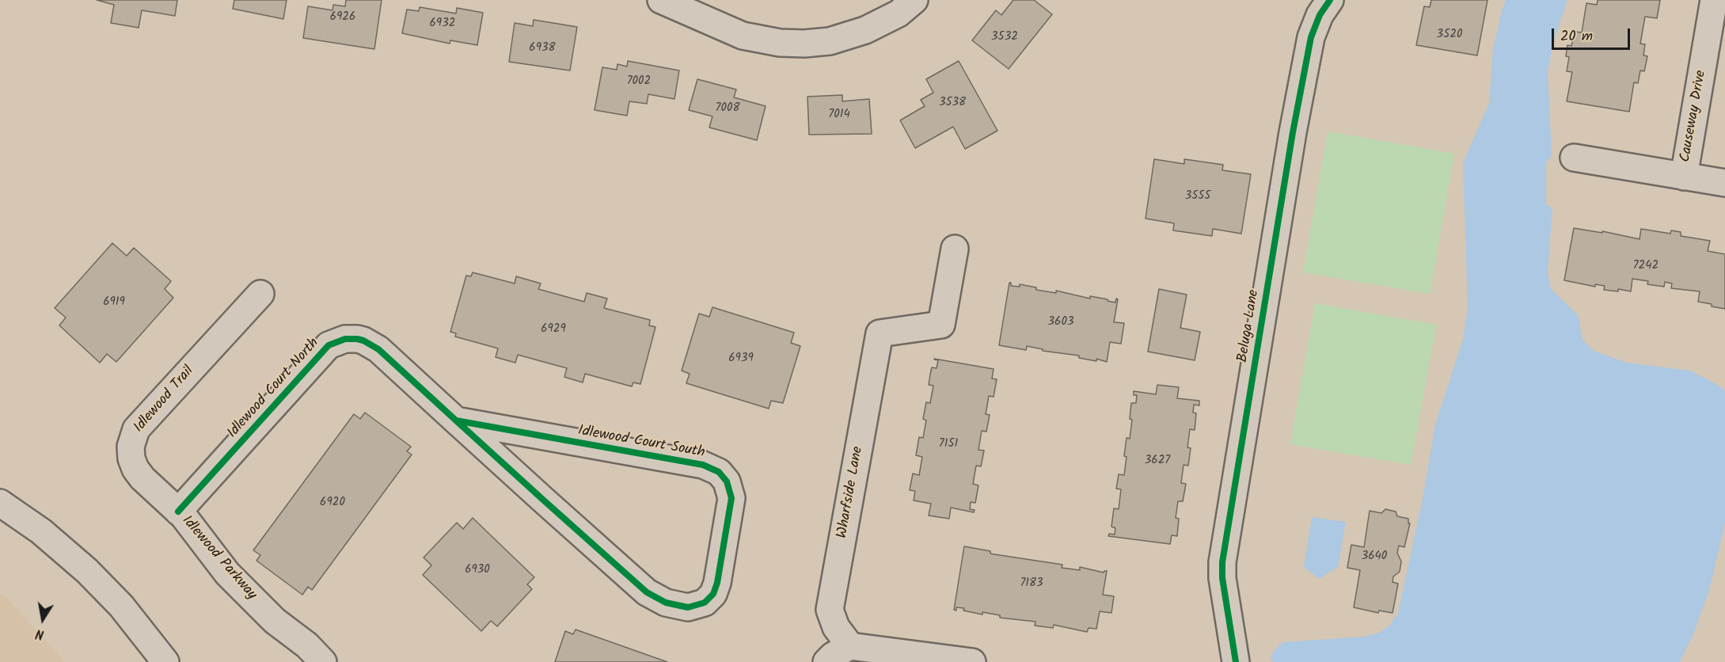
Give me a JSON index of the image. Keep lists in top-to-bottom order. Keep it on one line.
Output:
{"streets":{"street":["Causeway Drive","Beluga Lane","Idlewood Court North","Idlewood Trail","Idlewood Court South","Wharfside Lane","Idlewood Parkway"]},"crossings":[["Idlewood Court North","Idlewood Trail"],["Idlewood Court North","Idlewood Court South"],["Idlewood Court North","Idlewood Parkway"],["Idlewood Trail","Idlewood Parkway"]],"house_numbers":["6926","6932","3520","3532","6938","7002","3538","7008","7014","3555","7242","6919","3603","6929","6939","7151","3627","6920","3640","6930","7183"],"scale_bar":"20 m","north":"bottom"}
